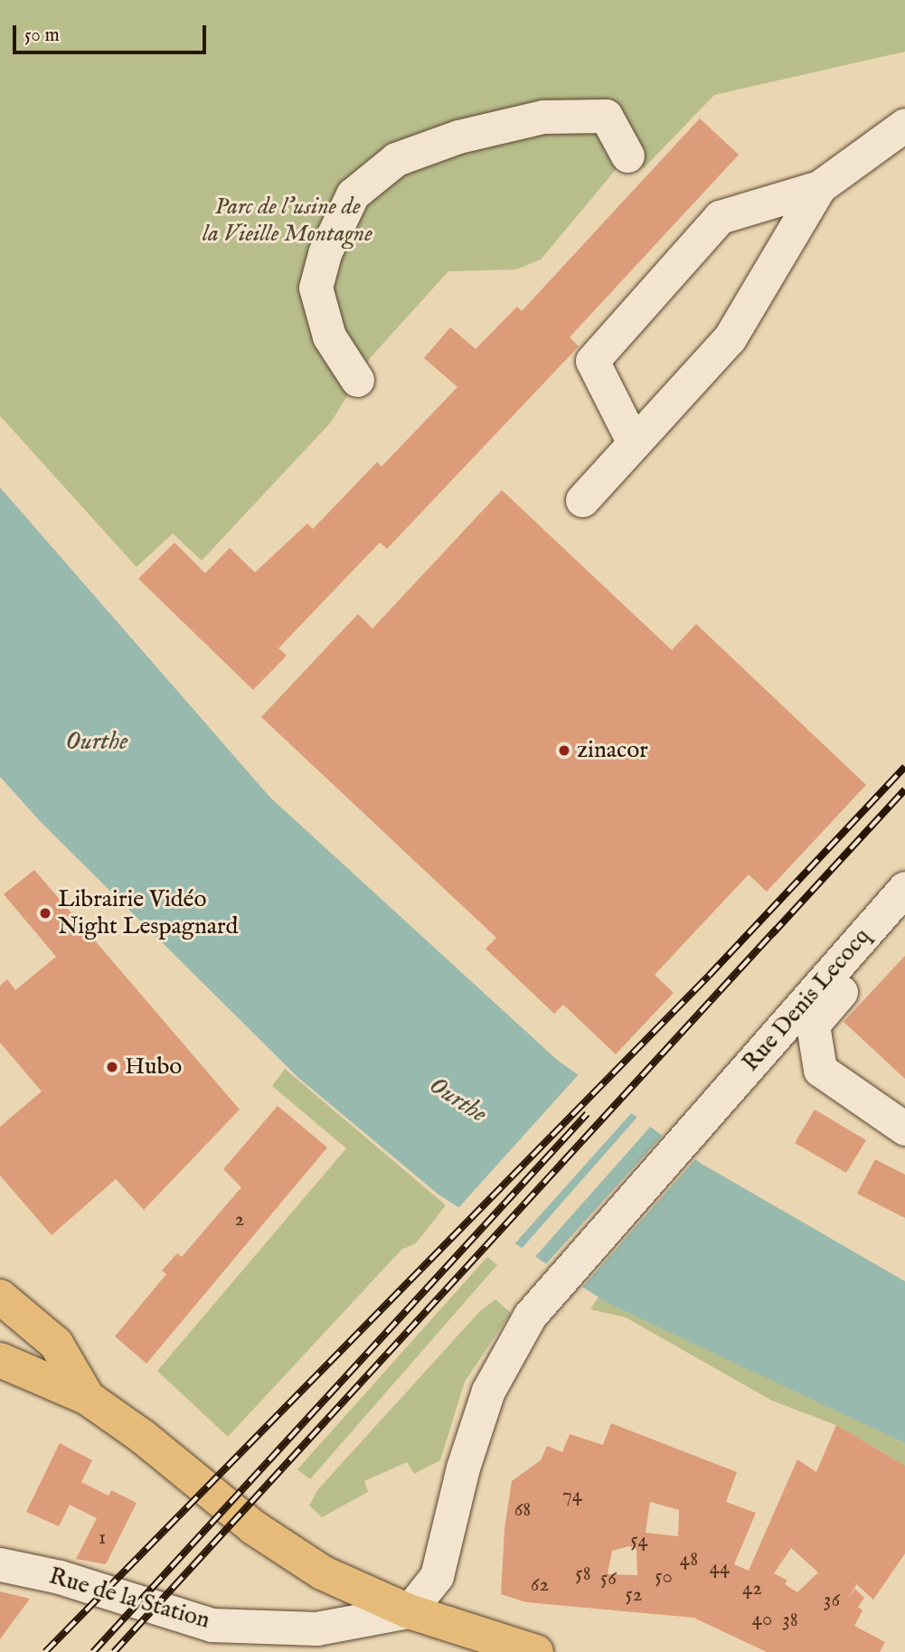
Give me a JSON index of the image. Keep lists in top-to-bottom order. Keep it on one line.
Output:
{"streets":{"main road":["Rue de la Station"],"street":["Rue Denis Lecocq"]},"crossings":[["Rue Denis Lecocq","Rue de la Station"]],"water":["Ourthe"],"parks":["Parc de l'usine de la Vieille Montagne"],"places":["zinacor","Librairie Vidéo Night Lespagnard","Hubo"],"house_numbers":["2","74","68","1","54","48","44","58","50","56","62","42","52","36","40","38"],"scale_bar":"50 m"}
